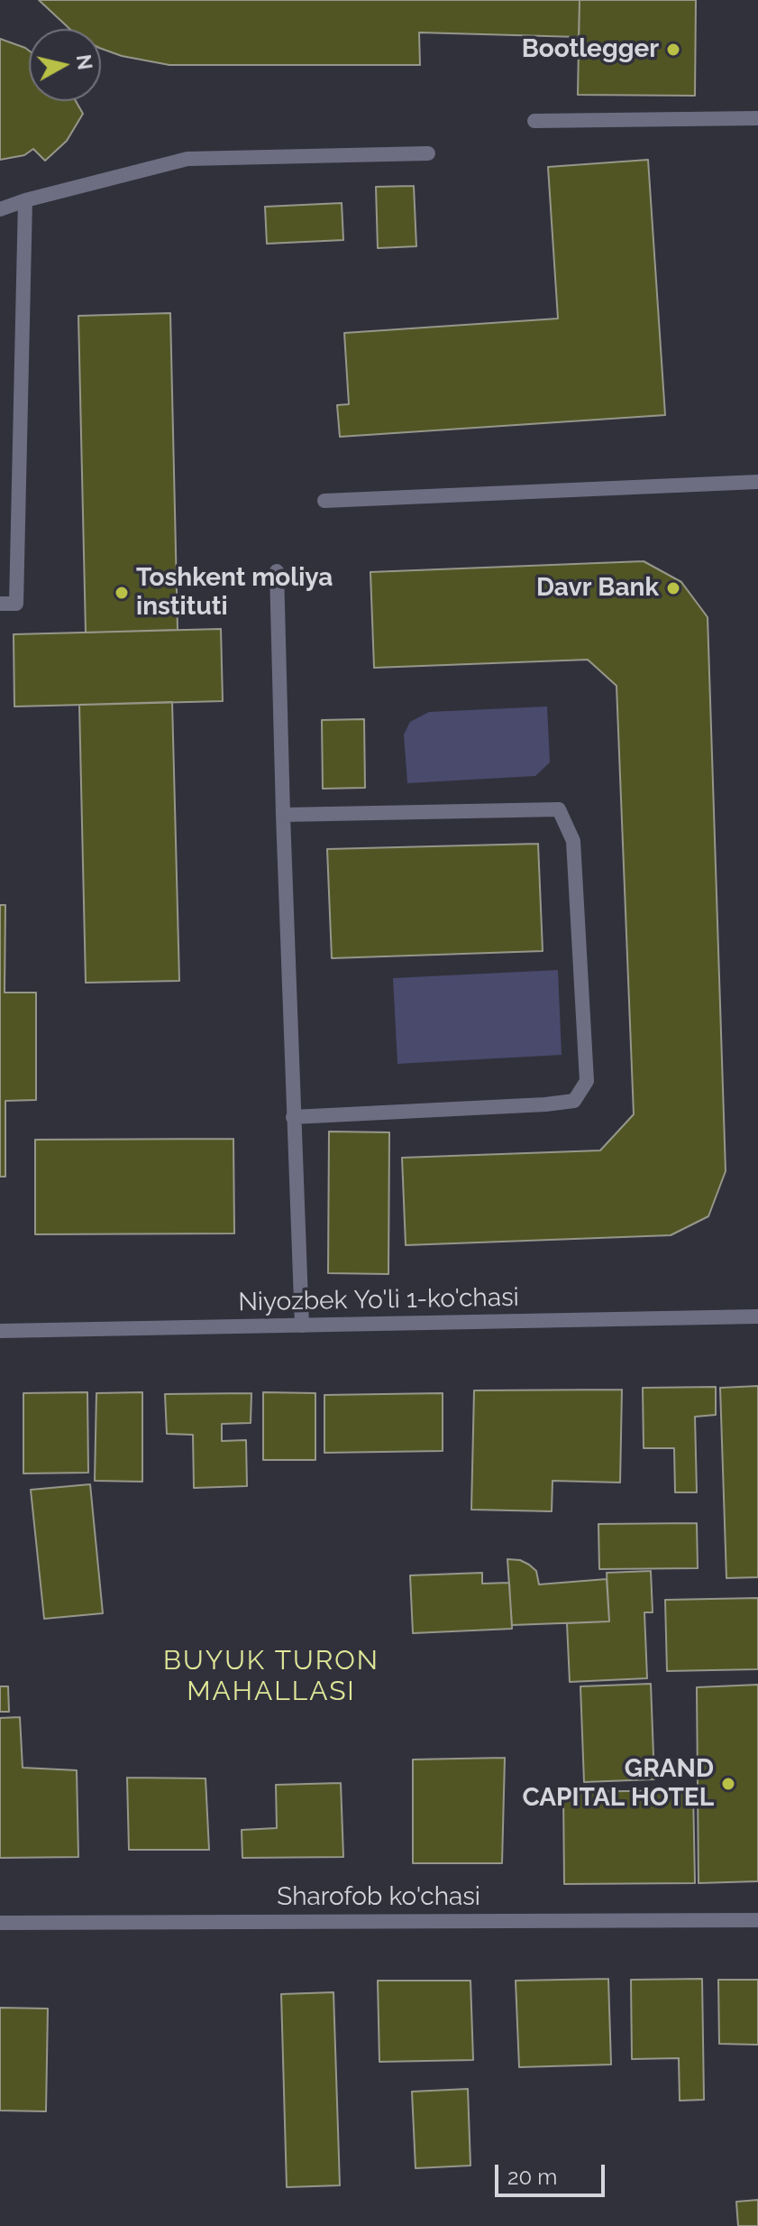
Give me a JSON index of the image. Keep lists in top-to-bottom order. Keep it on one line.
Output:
{"streets":{"street":["Niyozbek Yo'li 1-ko'chasi","Sharofob ko'chasi"]},"districts":["BUYUK TURON MAHALLASI"],"places":["Bootlegger","Davr Bank","Toshkent moliya instituti","GRAND CAPITAL HOTEL"],"scale_bar":"20 m","north":"right"}
